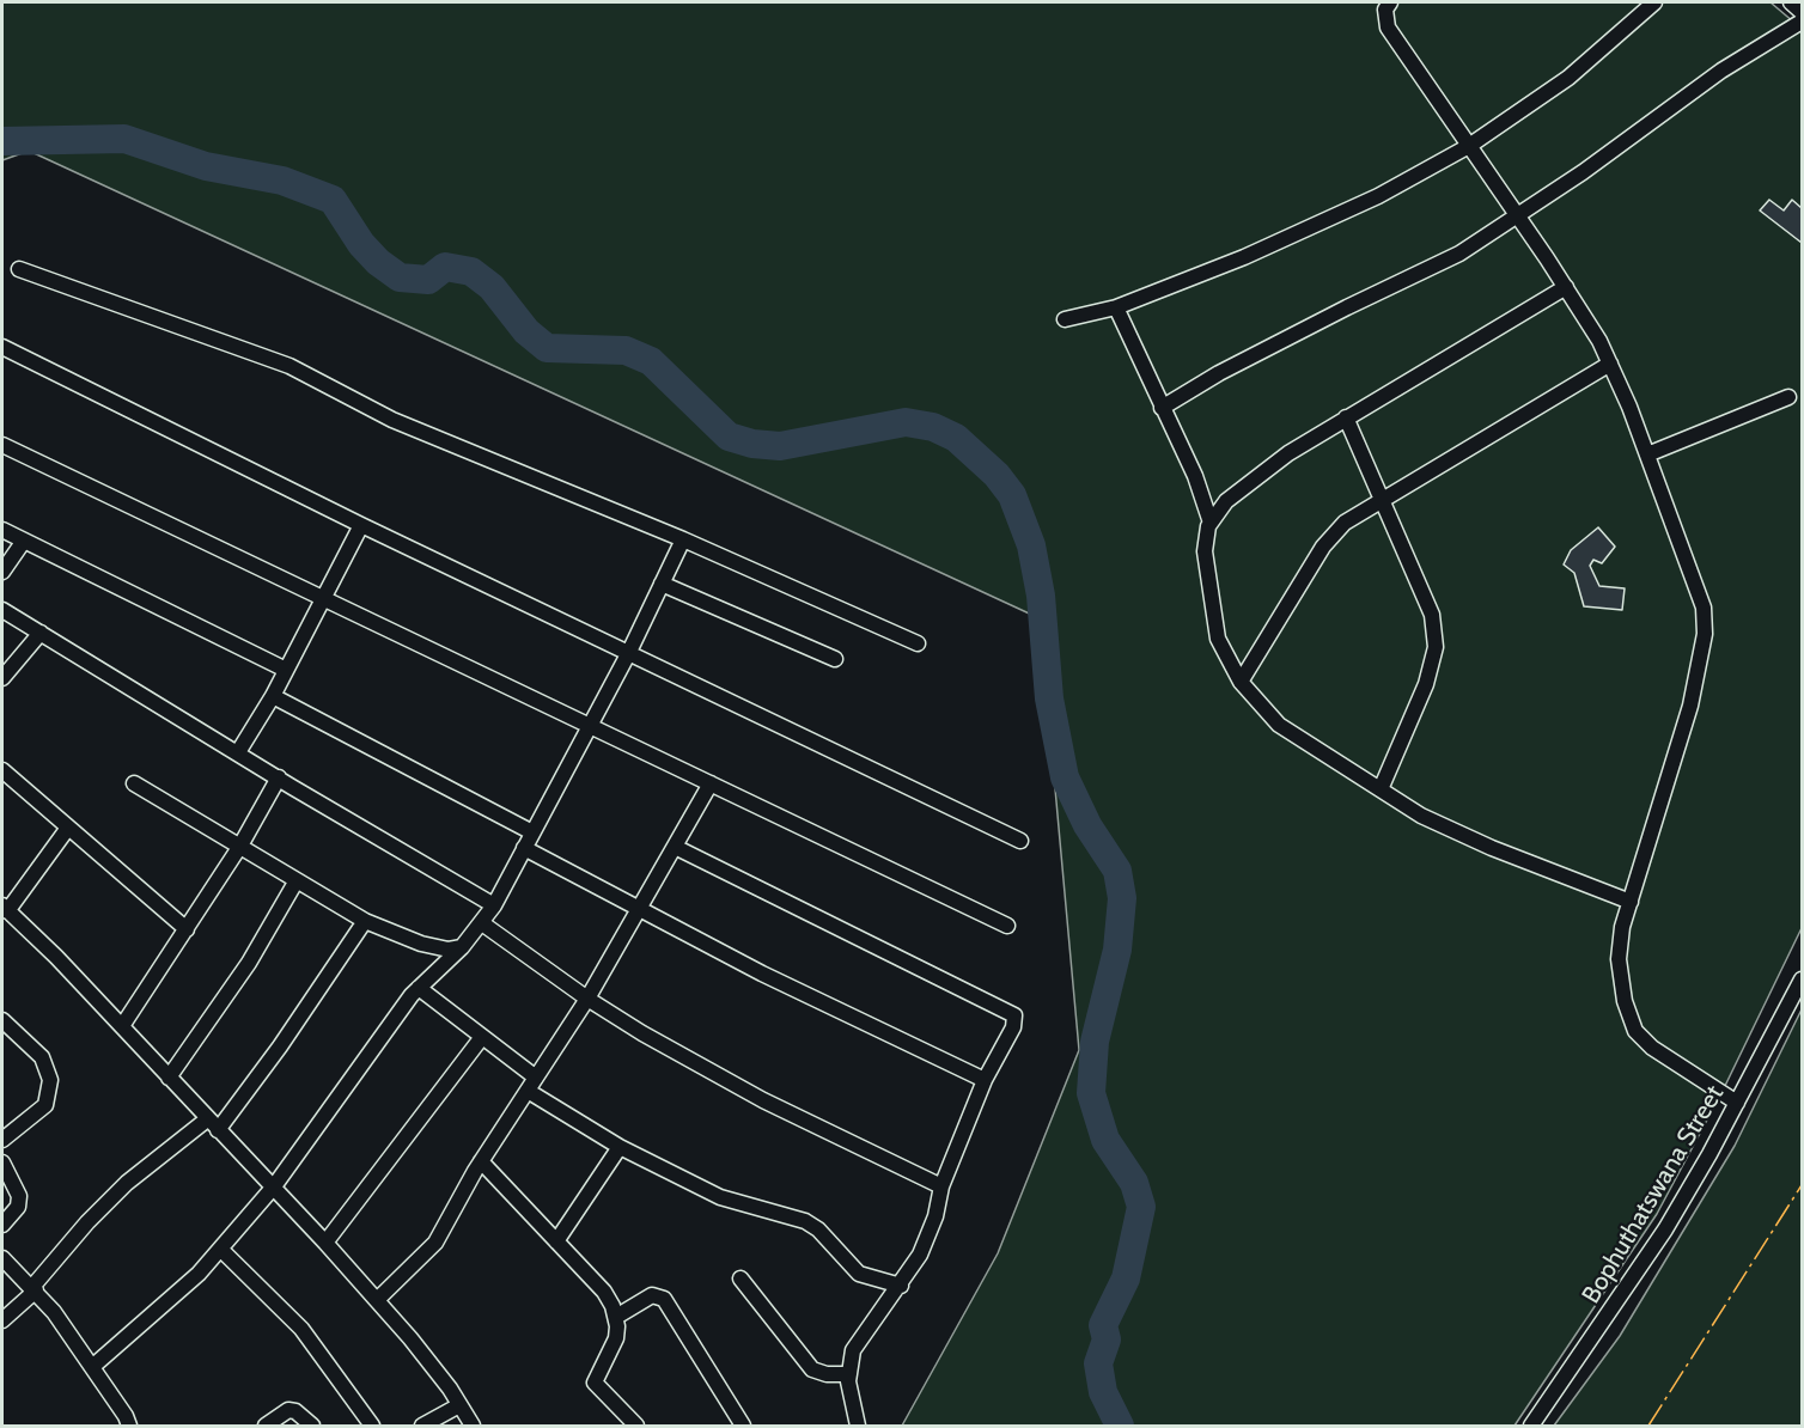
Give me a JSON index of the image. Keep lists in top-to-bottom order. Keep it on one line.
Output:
{"streets":{"street":["Bophuthatswana Street"]}}
